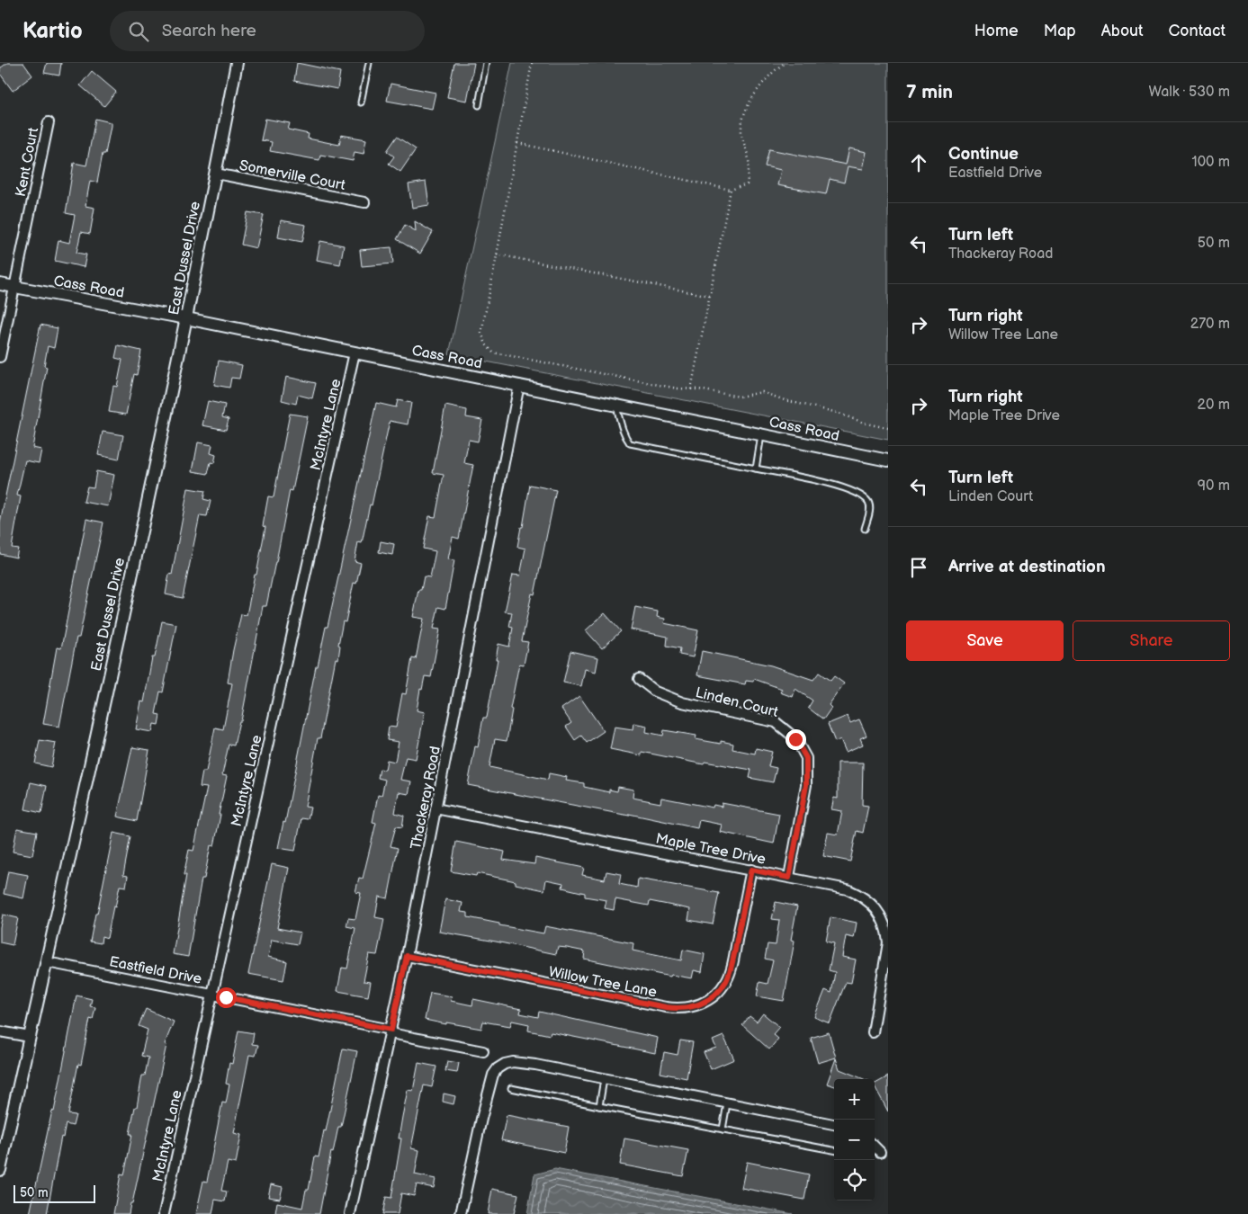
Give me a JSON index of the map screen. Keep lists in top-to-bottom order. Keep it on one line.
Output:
{"streets":{"street":["Kent Court","Somerville Court","East Dussel Drive","Cass Road","McIntyre Lane","Linden Court","Thackeray Road","Maple Tree Drive","Eastfield Drive","Willow Tree Lane"]},"crossings":[["Kent Court","Cass Road"],["Somerville Court","East Dussel Drive"],["East Dussel Drive","Cass Road"],["East Dussel Drive","Eastfield Drive"],["Cass Road","McIntyre Lane"],["Cass Road","Thackeray Road"],["McIntyre Lane","Eastfield Drive"],["Linden Court","Maple Tree Drive"],["Thackeray Road","Maple Tree Drive"],["Thackeray Road","Eastfield Drive"],["Thackeray Road","Willow Tree Lane"],["Maple Tree Drive","Willow Tree Lane"]],"scale_bar":"50 m","page":{"header":"Kartio","search":"Search here","nav":["Home","Map","About","Contact"],"heading":["7 min","Walk · 530 m"],"list":[["Continue","Eastfield Drive","100 m"],["Turn left","Thackeray Road","50 m"],["Turn right","Willow Tree Lane","270 m"],["Turn right","Maple Tree Drive","20 m"],["Turn left","Linden Court","90 m"],"Arrive at destination"],"buttons":["Save","Share"],"map_buttons":["+","−"],"scale":"50 m"}}
